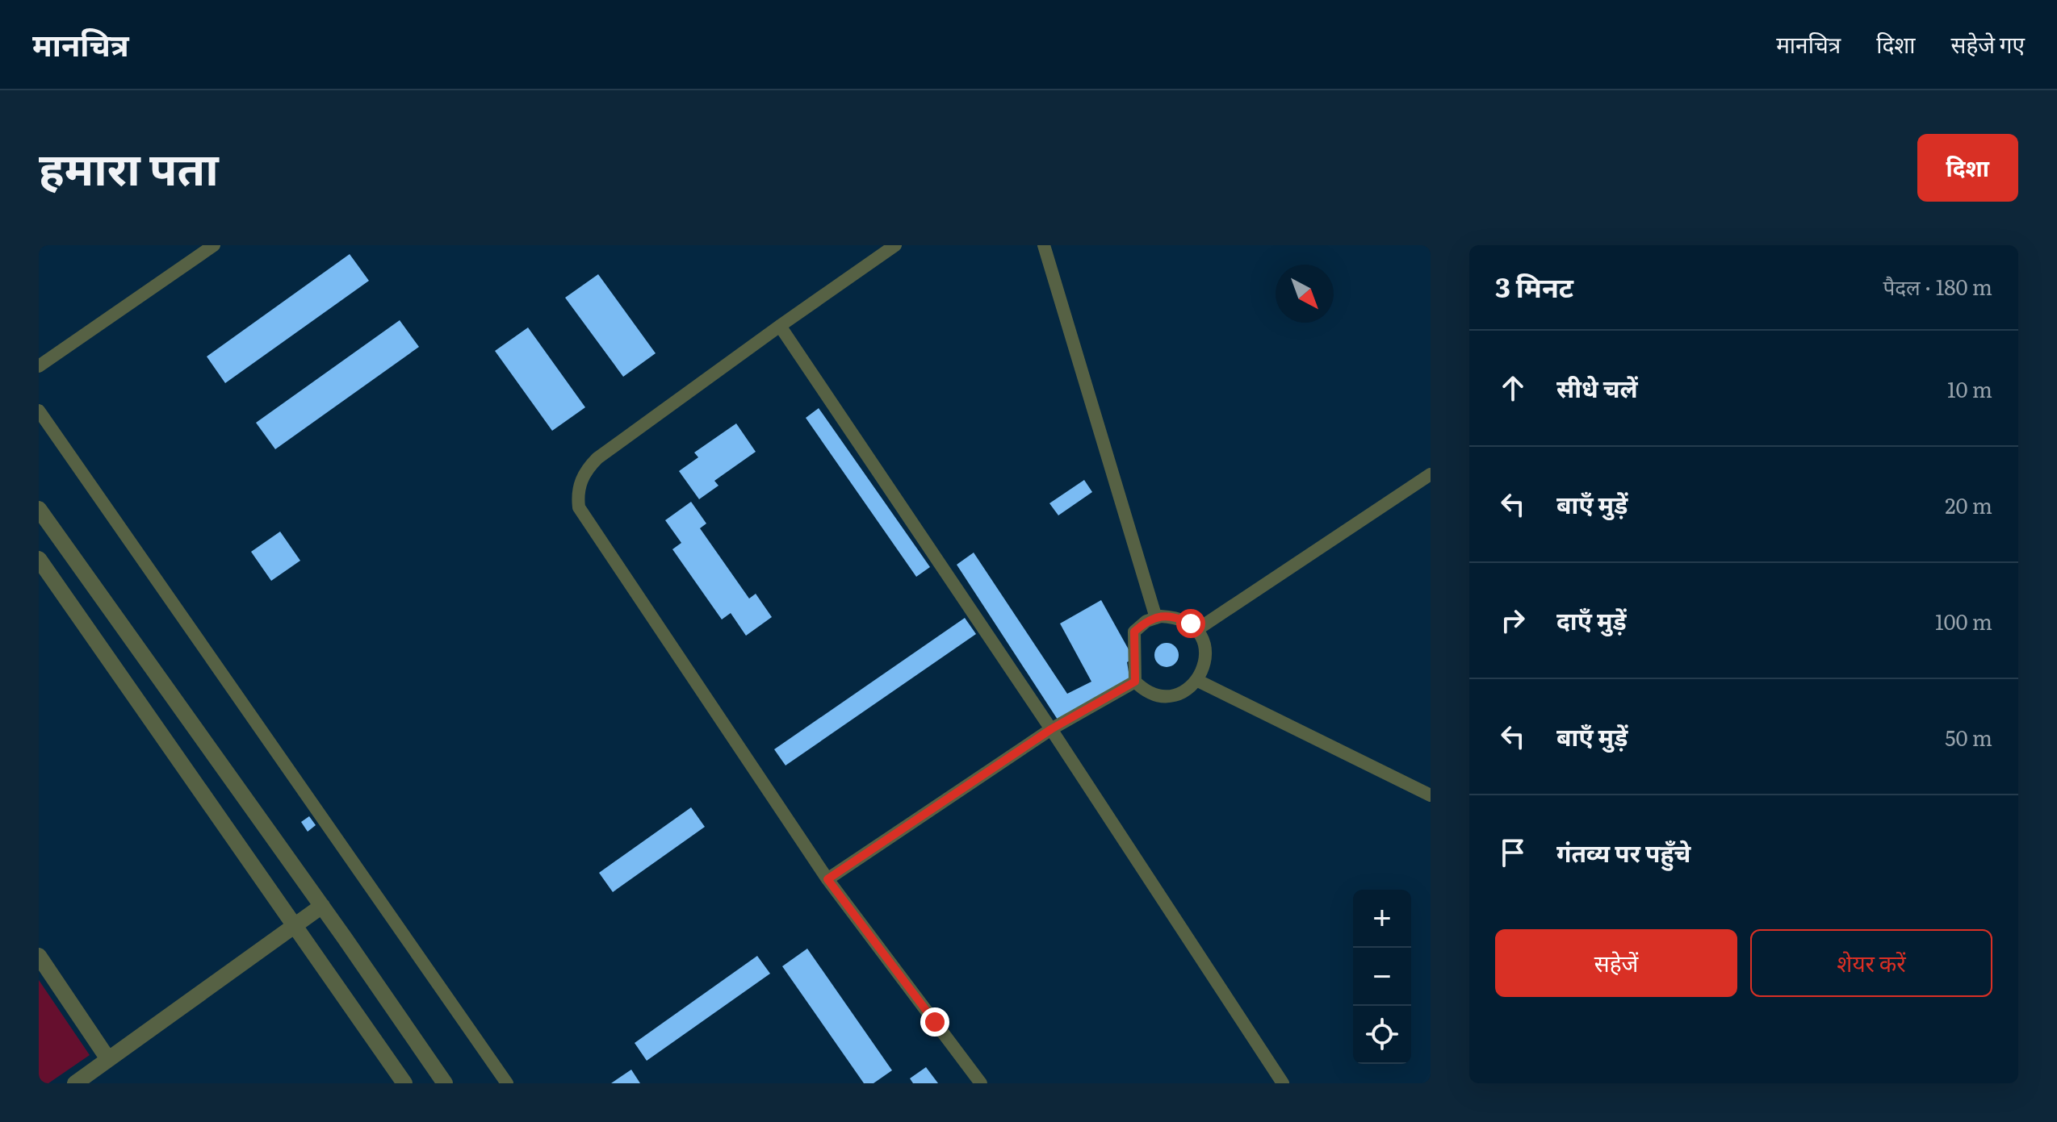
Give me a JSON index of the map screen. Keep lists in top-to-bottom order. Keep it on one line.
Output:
{"north":"bottom right","page":{"header":"मानचित्र","nav":["मानचित्र","दिशा","सहेजे गए"],"title":"हमारा पता","buttons":["दिशा",["सहेजें","शेयर करें"]],"heading":["3 मिनट","पैदल · 180 m"],"list":[["सीधे चलें","10 m"],["बाएँ मुड़ें","20 m"],["दाएँ मुड़ें","100 m"],["बाएँ मुड़ें","50 m"],"गंतव्य पर पहुँचे"],"map_buttons":["+","−"]}}
